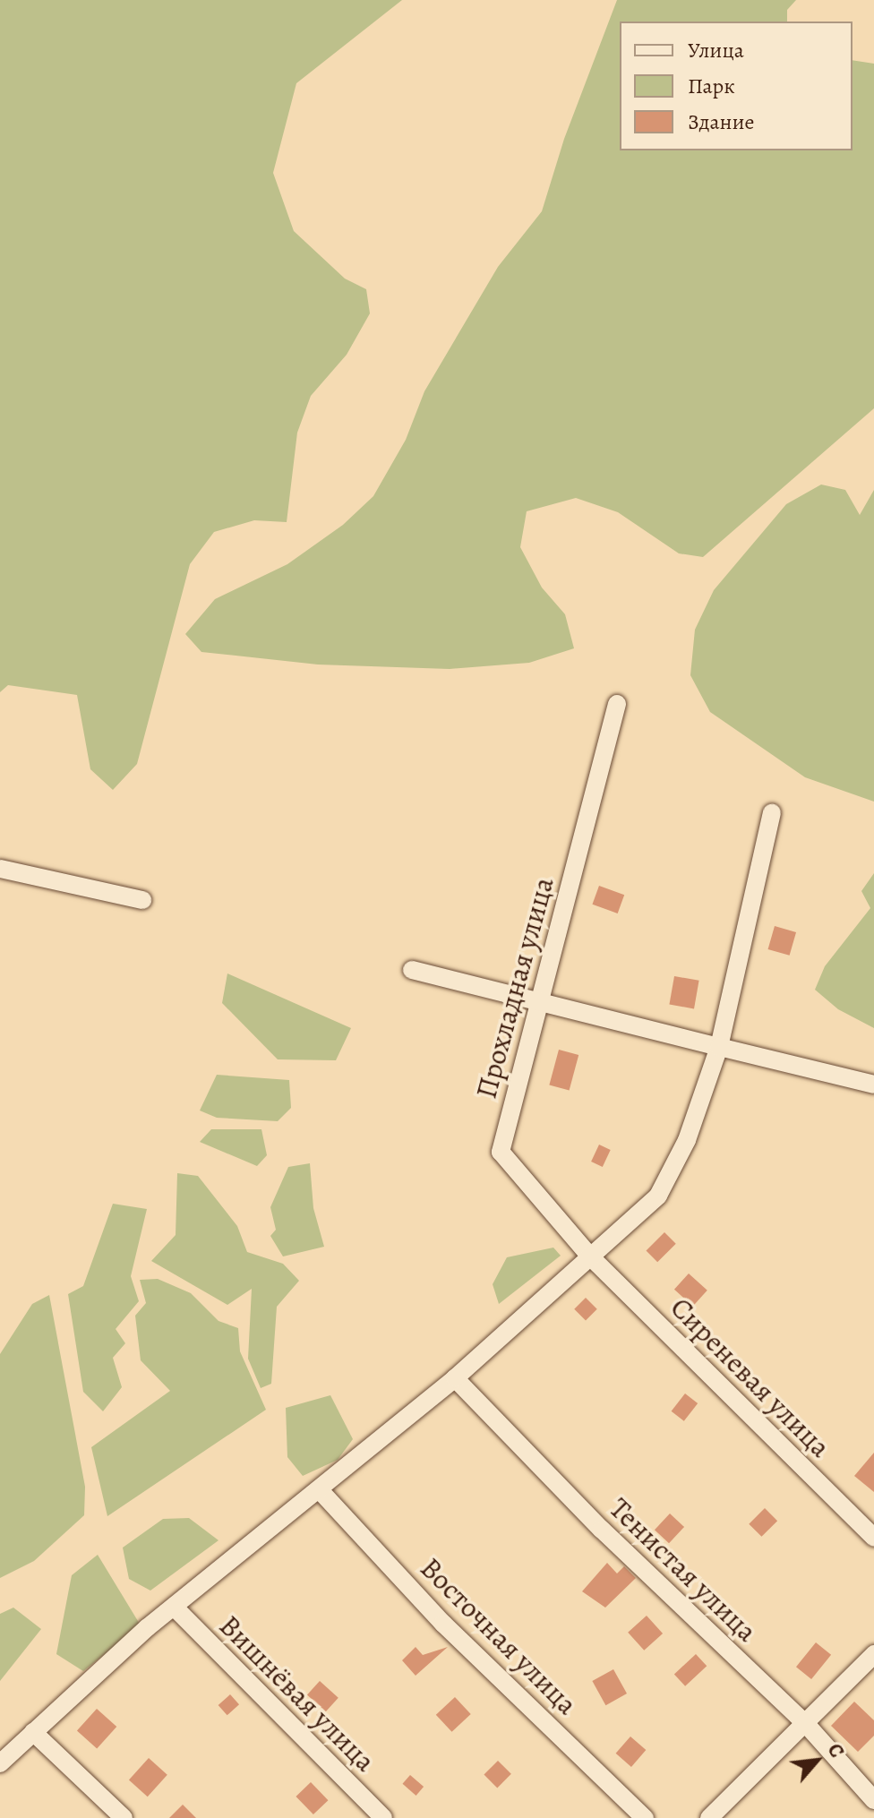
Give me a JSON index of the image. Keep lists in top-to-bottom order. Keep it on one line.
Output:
{"streets":{"street":["Прохладная улица","Сиреневая улица","Тенистая улица","Восточная улица","Вишнёвая улица"]},"crossings":[["Прохладная улица","Сиреневая улица"]],"legend":["Улица","Парк","Здание"],"north":"top right"}
